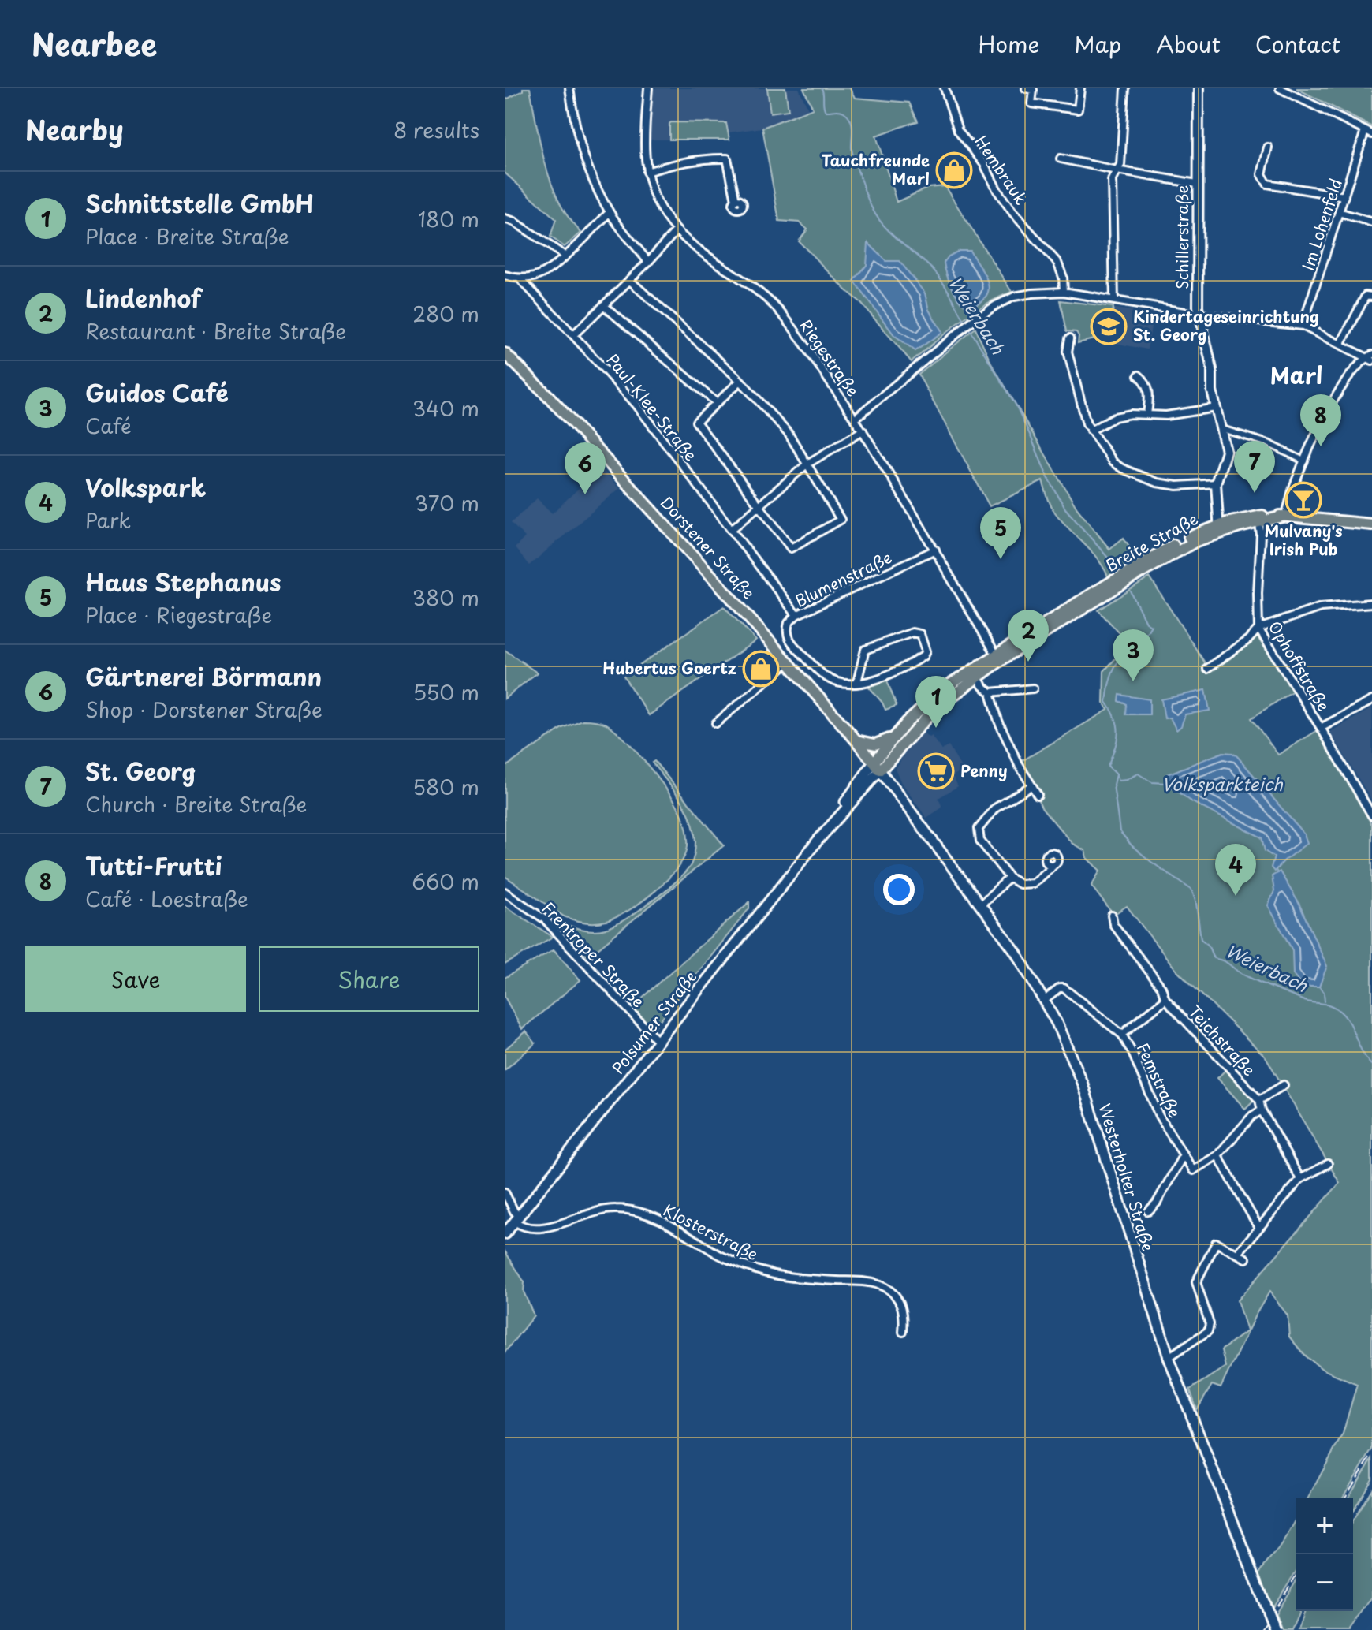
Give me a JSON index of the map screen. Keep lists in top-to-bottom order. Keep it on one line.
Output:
{"streets":{"main road":["Breite Straße","Dorstener Straße","Polsumer Straße","Westerholter Straße"],"street":["Hembrauk","Im Lohenfeld","Schillerstraße","Riegestraße","Paul-Klee-Straße","Blumenstraße","Ophoffstraße","Frentroper Straße","Teichstraße","Femstraße","Klosterstraße"]},"crossings":[["Schillerstraße","Breite Straße"],["Riegestraße","Breite Straße"],["Riegestraße","Blumenstraße"],["Paul-Klee-Straße","Blumenstraße"],["Breite Straße","Dorstener Straße"],["Breite Straße","Ophoffstraße"],["Breite Straße","Polsumer Straße"],["Breite Straße","Westerholter Straße"],["Dorstener Straße","Polsumer Straße"],["Dorstener Straße","Westerholter Straße"],["Frentroper Straße","Polsumer Straße"],["Polsumer Straße","Westerholter Straße"],["Polsumer Straße","Klosterstraße"],["Femstraße","Westerholter Straße"]],"districts":["Marl"],"water":["Weierbach","Volksparkteich"],"places":{"shop":["Tauchfreunde Marl","Hubertus Goertz"],"school or university":["Kindertageseinrichtung St. Georg"],"bar":["Mulvany's Irish Pub"],"supermarket":["Penny"]},"page":{"header":"Nearbee","nav":["Home","Map","About","Contact"],"heading":["Nearby","8 results"],"list":[{"mark":"1","name":"Schnittstelle GmbH","note":"Place · Breite Straße","value":"180 m"},{"mark":"2","name":"Lindenhof","note":"Restaurant · Breite Straße","value":"280 m"},{"mark":"3","name":"Guidos Café","note":"Café","value":"340 m"},{"mark":"4","name":"Volkspark","note":"Park","value":"370 m"},{"mark":"5","name":"Haus Stephanus","note":"Place · Riegestraße","value":"380 m"},{"mark":"6","name":"Gärtnerei Börmann","note":"Shop · Dorstener Straße","value":"550 m"},{"mark":"7","name":"St. Georg","note":"Church · Breite Straße","value":"580 m"},{"mark":"8","name":"Tutti-Frutti","note":"Café · Loestraße","value":"660 m"}],"pins":["8","7","6","5","2","3","1","4"],"buttons":["Save","Share"],"map_buttons":["+","−"]}}
